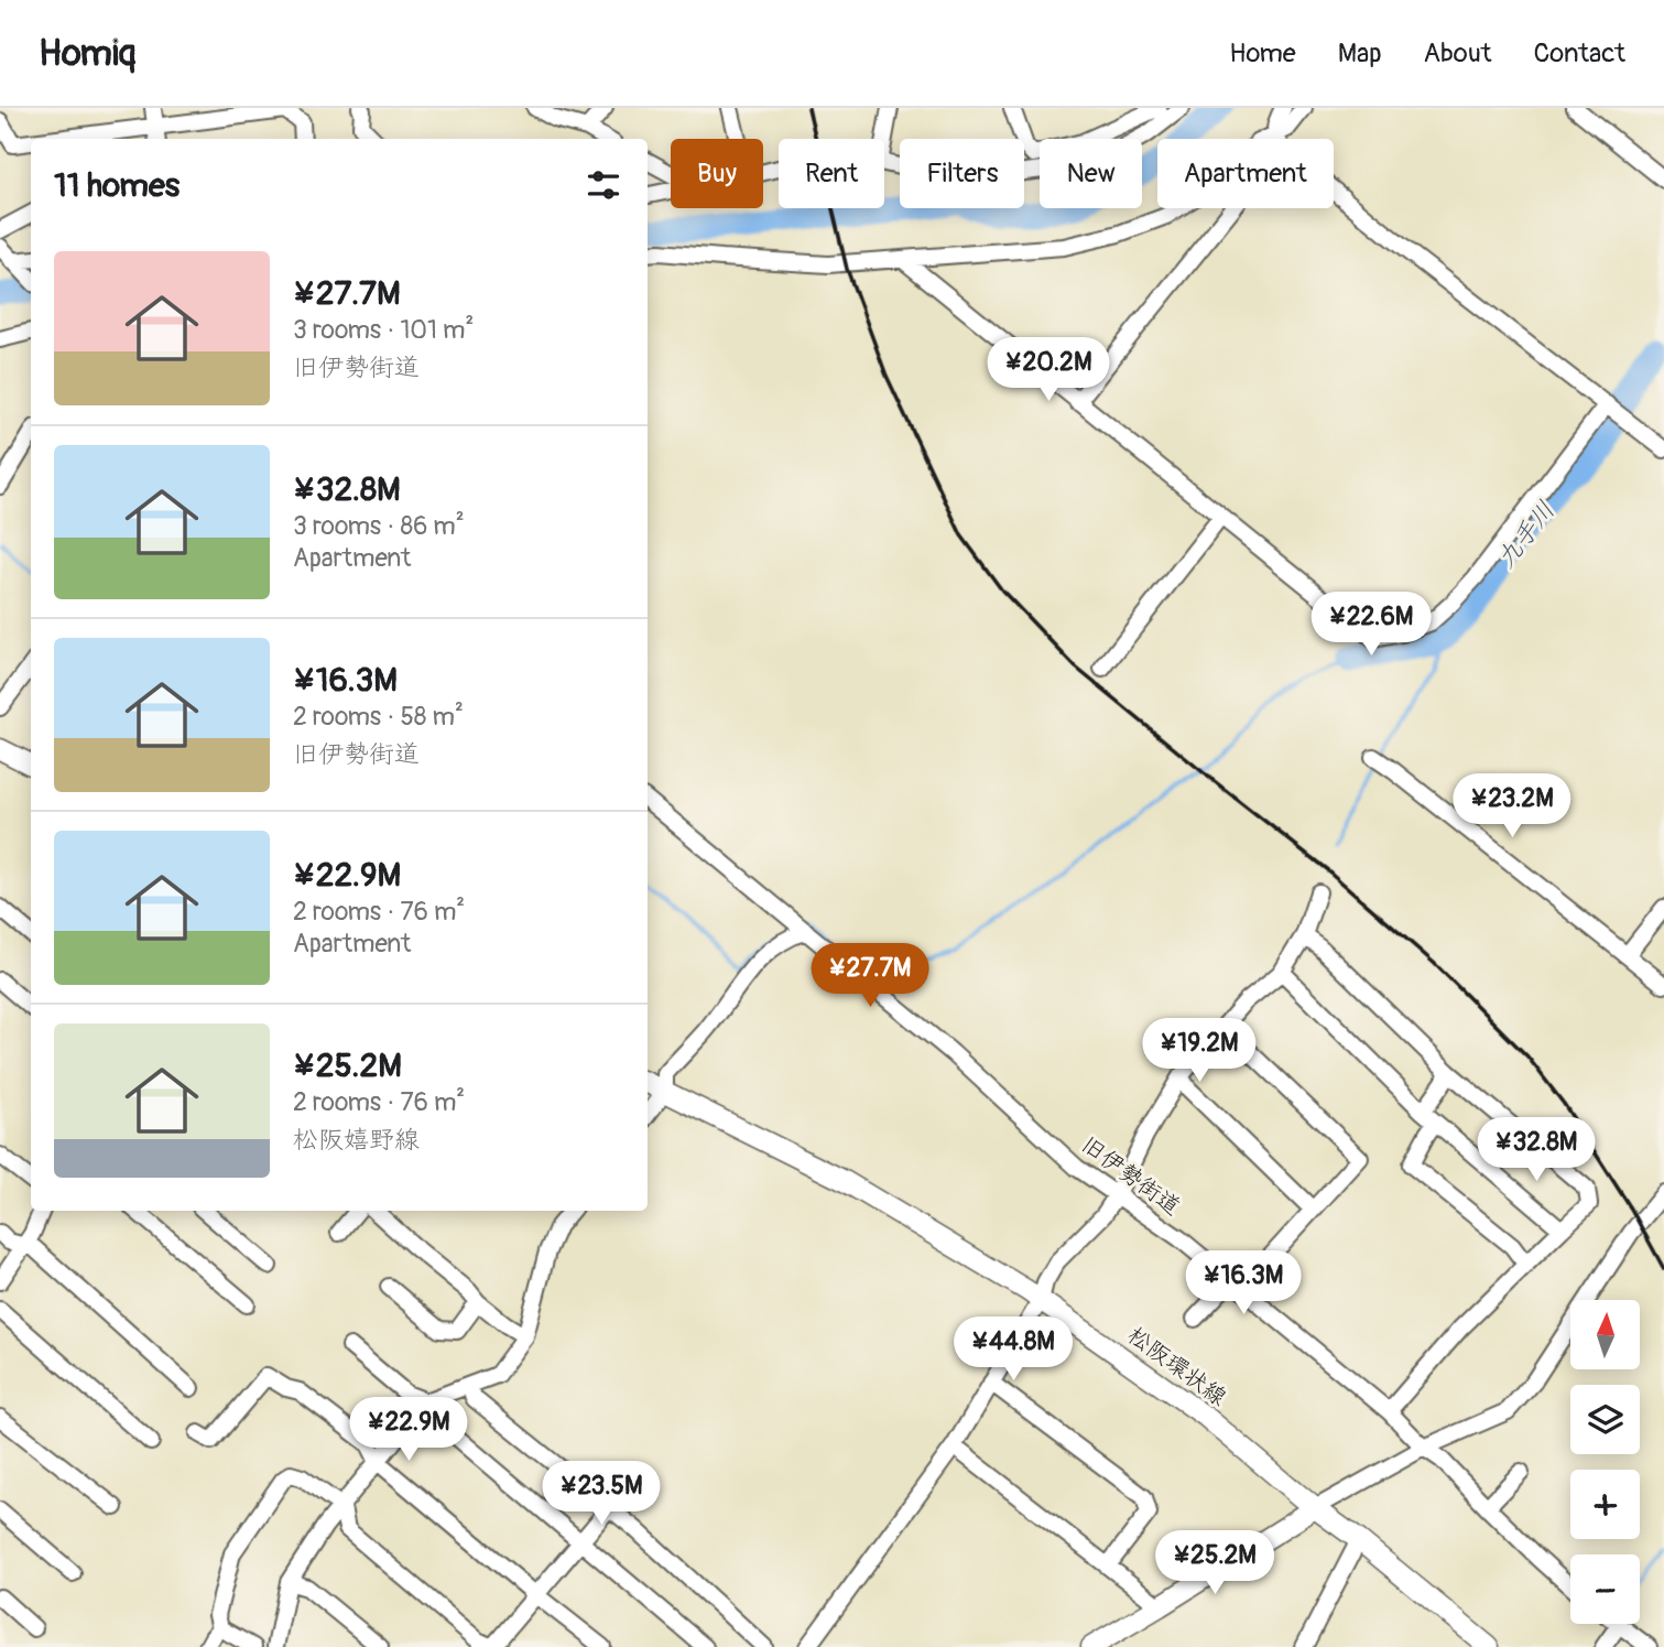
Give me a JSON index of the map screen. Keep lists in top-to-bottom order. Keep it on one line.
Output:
{"streets":{"main road":["松阪環状線"],"street":["旧伊勢街道"]},"water":["九手川"],"north":"top","page":{"header":"Homiq","nav":["Home","Map","About","Contact"],"chip":["Buy","Rent","Filters","New","Apartment"],"heading":"11 homes","list":[{"name":"¥27.7M","note":"3 rooms · 101 m² · 旧伊勢街道"},{"name":"¥32.8M","note":"3 rooms · 86 m² · Apartment"},{"name":"¥16.3M","note":"2 rooms · 58 m² · 旧伊勢街道"},{"name":"¥22.9M","note":"2 rooms · 76 m² · Apartment"},{"name":"¥25.2M","note":"2 rooms · 76 m² · 松阪嬉野線"}],"price":["¥20.2M","¥22.6M","¥23.2M","¥27.7M","¥19.2M","¥32.8M","¥16.3M","¥44.8M","¥22.9M","¥23.5M","¥25.2M"],"map_buttons":["+","−"]}}
